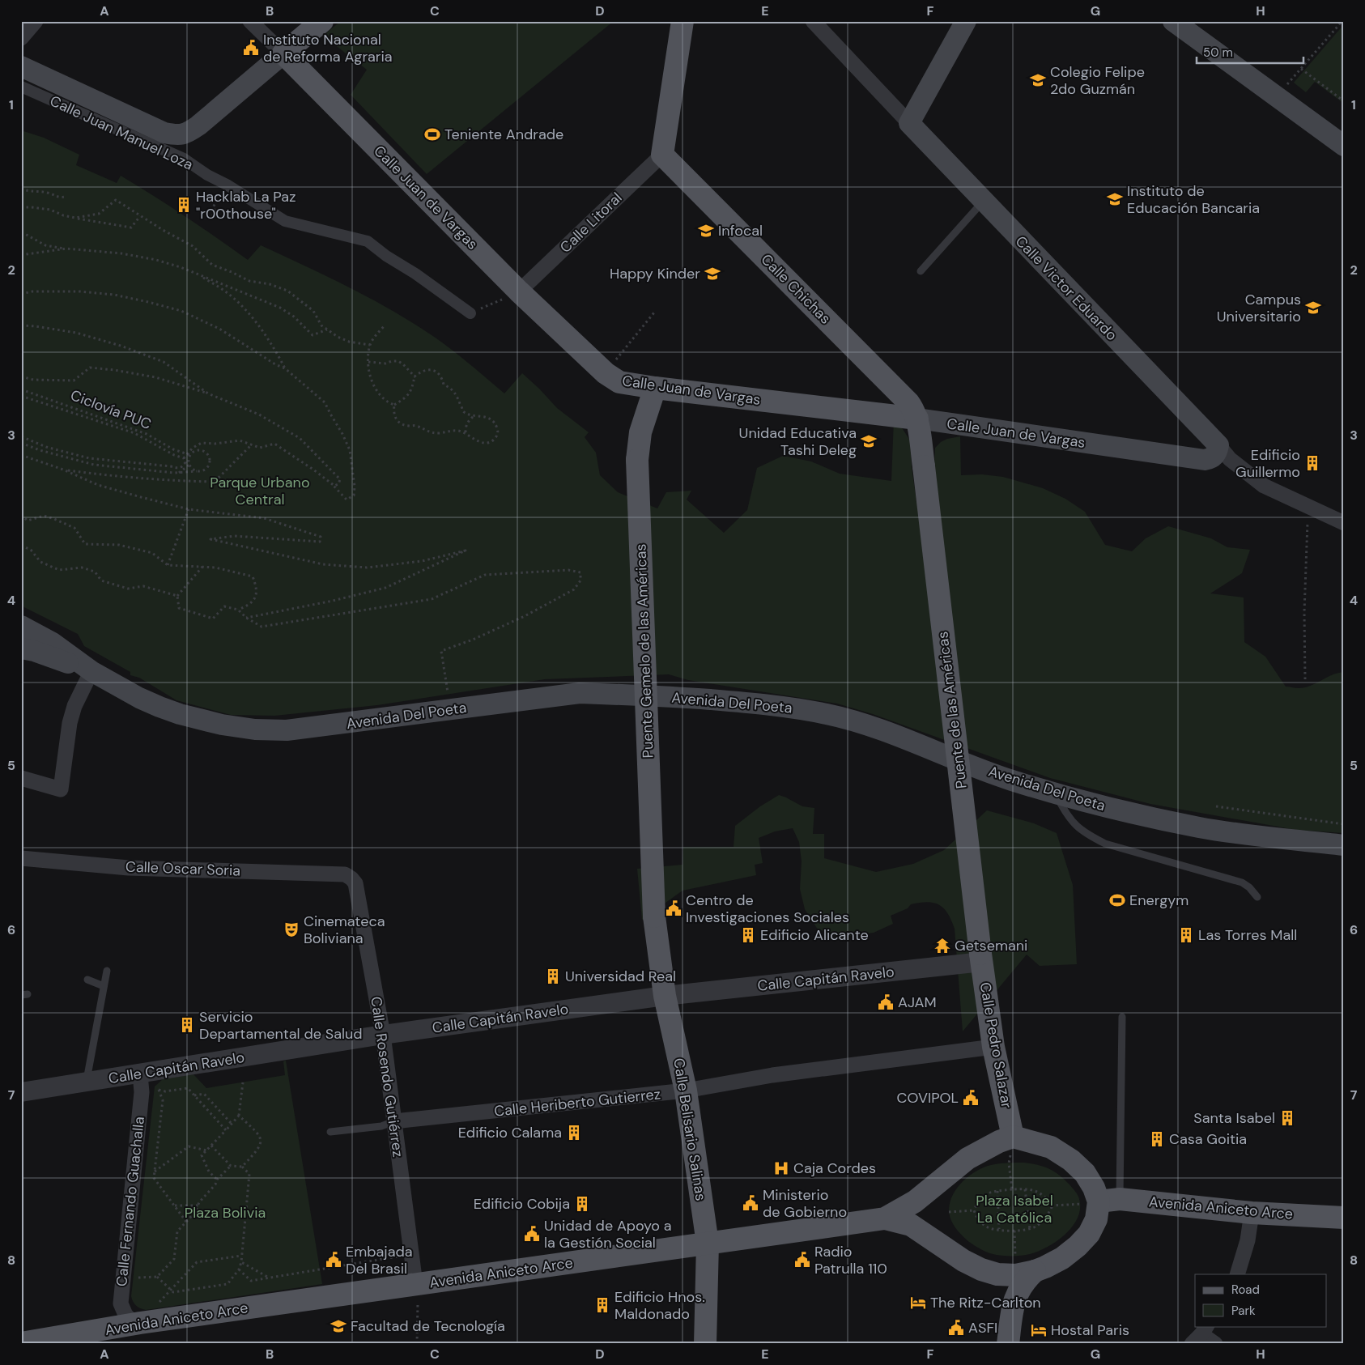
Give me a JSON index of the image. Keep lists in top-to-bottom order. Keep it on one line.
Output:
{"streets":{"main road":["Calle Juan Manuel Loza","Calle Juan de Vargas","Calle Victor Eduardo","Calle Chichas","Puente Gemelo de las Américas","Avenida Del Poeta","Puente de las Américas","Calle Pedro Salazar","Calle Belisario Salinas","Avenida Aniceto Arce"],"street":["Calle Litoral","Calle Oscar Soria","Calle Capitán Ravelo","Calle Rosendo Gutiérrez","Calle Heriberto Gutierrez","Calle Fernando Guachalla"],"path":["Ciclovía PUC"]},"crossings":[["Calle Juan Manuel Loza","Calle Juan de Vargas"],["Calle Juan de Vargas","Calle Litoral"],["Calle Juan de Vargas","Calle Victor Eduardo"],["Calle Juan de Vargas","Calle Chichas"],["Calle Juan de Vargas","Puente Gemelo de las Américas"],["Calle Litoral","Calle Chichas"],["Calle Chichas","Puente de las Américas"],["Puente Gemelo de las Américas","Calle Belisario Salinas"],["Puente de las Américas","Calle Capitán Ravelo"],["Puente de las Américas","Calle Pedro Salazar"],["Calle Oscar Soria","Calle Rosendo Gutiérrez"],["Calle Capitán Ravelo","Calle Pedro Salazar"],["Calle Capitán Ravelo","Calle Rosendo Gutiérrez"],["Calle Capitán Ravelo","Calle Belisario Salinas"],["Calle Capitán Ravelo","Calle Fernando Guachalla"],["Calle Pedro Salazar","Calle Heriberto Gutierrez"],["Calle Pedro Salazar","Avenida Aniceto Arce"],["Calle Rosendo Gutiérrez","Calle Heriberto Gutierrez"],["Calle Rosendo Gutiérrez","Avenida Aniceto Arce"],["Calle Heriberto Gutierrez","Calle Belisario Salinas"],["Calle Belisario Salinas","Avenida Aniceto Arce"],["Calle Fernando Guachalla","Avenida Aniceto Arce"]],"parks":["Parque Urbano Central","Plaza Isabel La Católica","Plaza Bolivia"],"places":{"public building":["Instituto Nacional de Reforma Agraria","Centro de Investigaciones Sociales","AJAM","COVIPOL","Ministerio de Gobierno","Unidad de Apoyo a la Gestión Social","Embajada Del Brasil","Radio Patrulla 110","ASFI"],"school or university":["Colegio Felipe 2do Guzmán","Instituto de Educación Bancaria","Infocal","Happy Kinder","Campus Universitario","Unidad Educativa Tashi Deleg","Facultad de Tecnología"],"sports":["Teniente Andrade","Energym"],"building":["Hacklab La Paz \"r00thouse\"","Edificio Guillermo","Edificio Alicante","Las Torres Mall","Universidad Real","Servicio Departamental de Salud","Santa Isabel","Edificio Calama","Casa Goitia","Edificio Cobija","Edificio Hnos. Maldonado"],"theatre":["Cinemateca Boliviana"],"temple":["Getsemani"],"hospital":["Caja Cordes"],"hotel":["The Ritz-Carlton","Hostal Paris"]},"legend":["Road","Park"],"scale_bar":"50 m","grid":{"columns":["A","B","C","D","E","F","G","H"],"rows":["1","2","3","4","5","6","7","8"]}}
